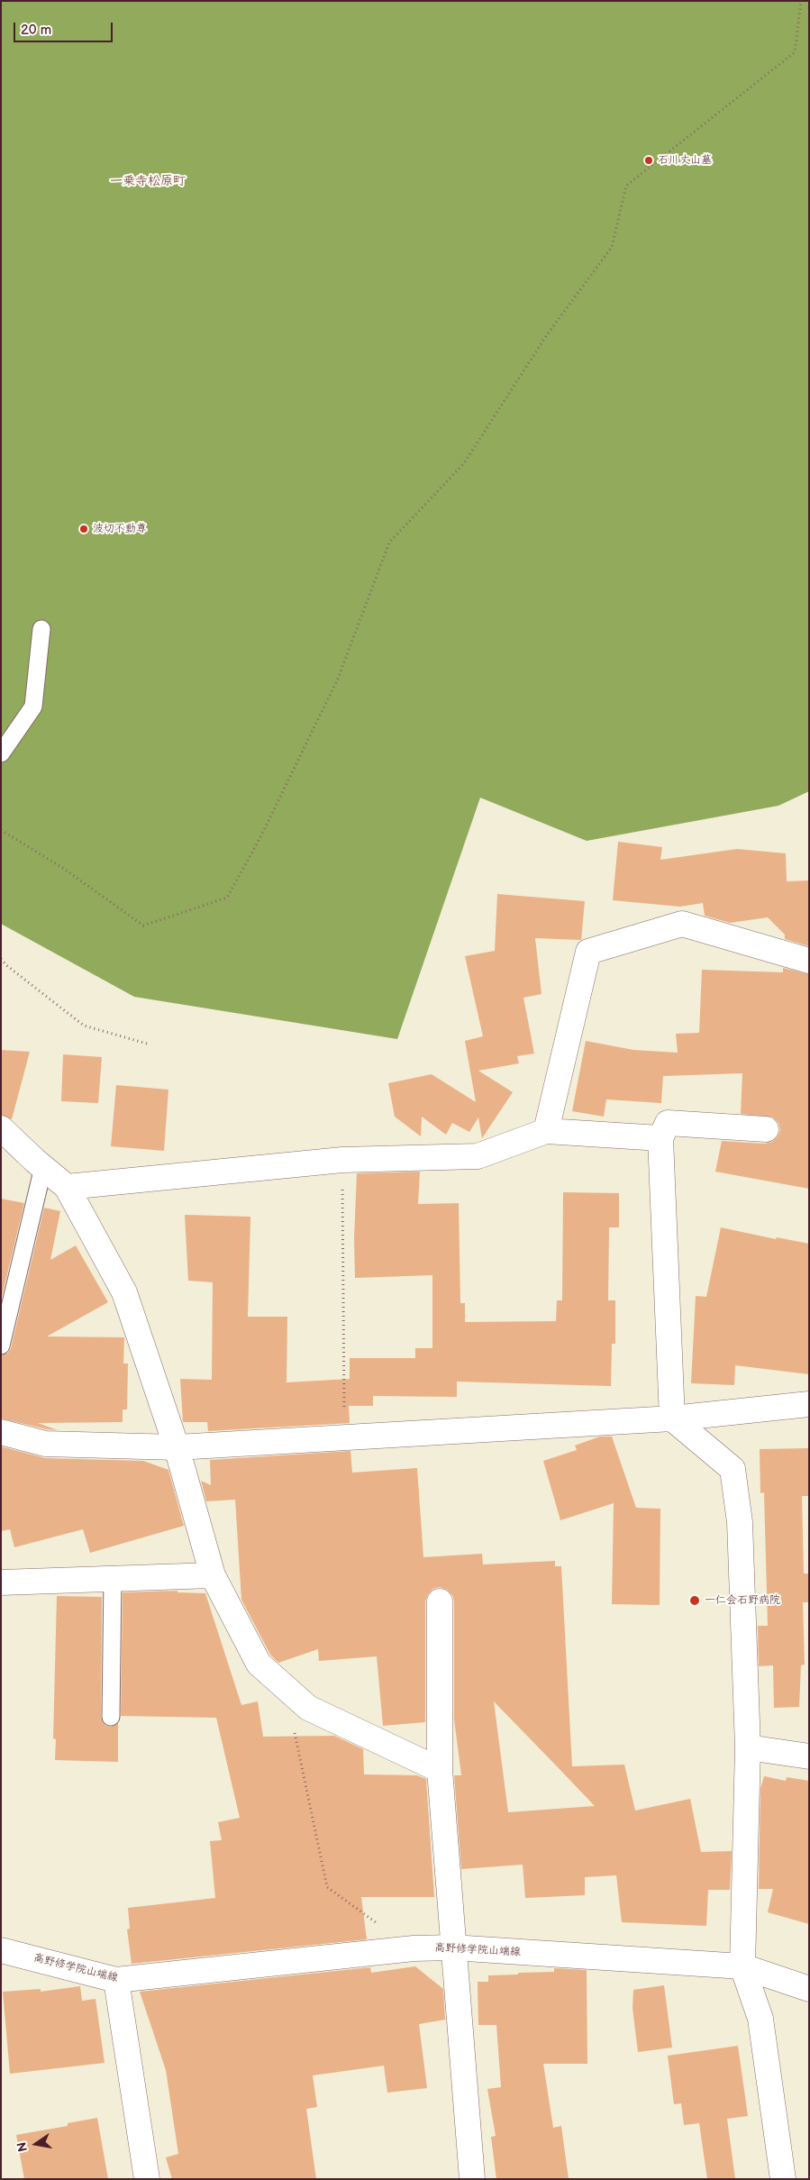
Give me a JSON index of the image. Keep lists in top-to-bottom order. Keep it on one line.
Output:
{"streets":{"street":["高野修学院山端線"]},"districts":["一乗寺松原町"],"places":["石川丈山墓","波切不動尊","一仁会石野病院"],"scale_bar":"20 m","north":"left"}
